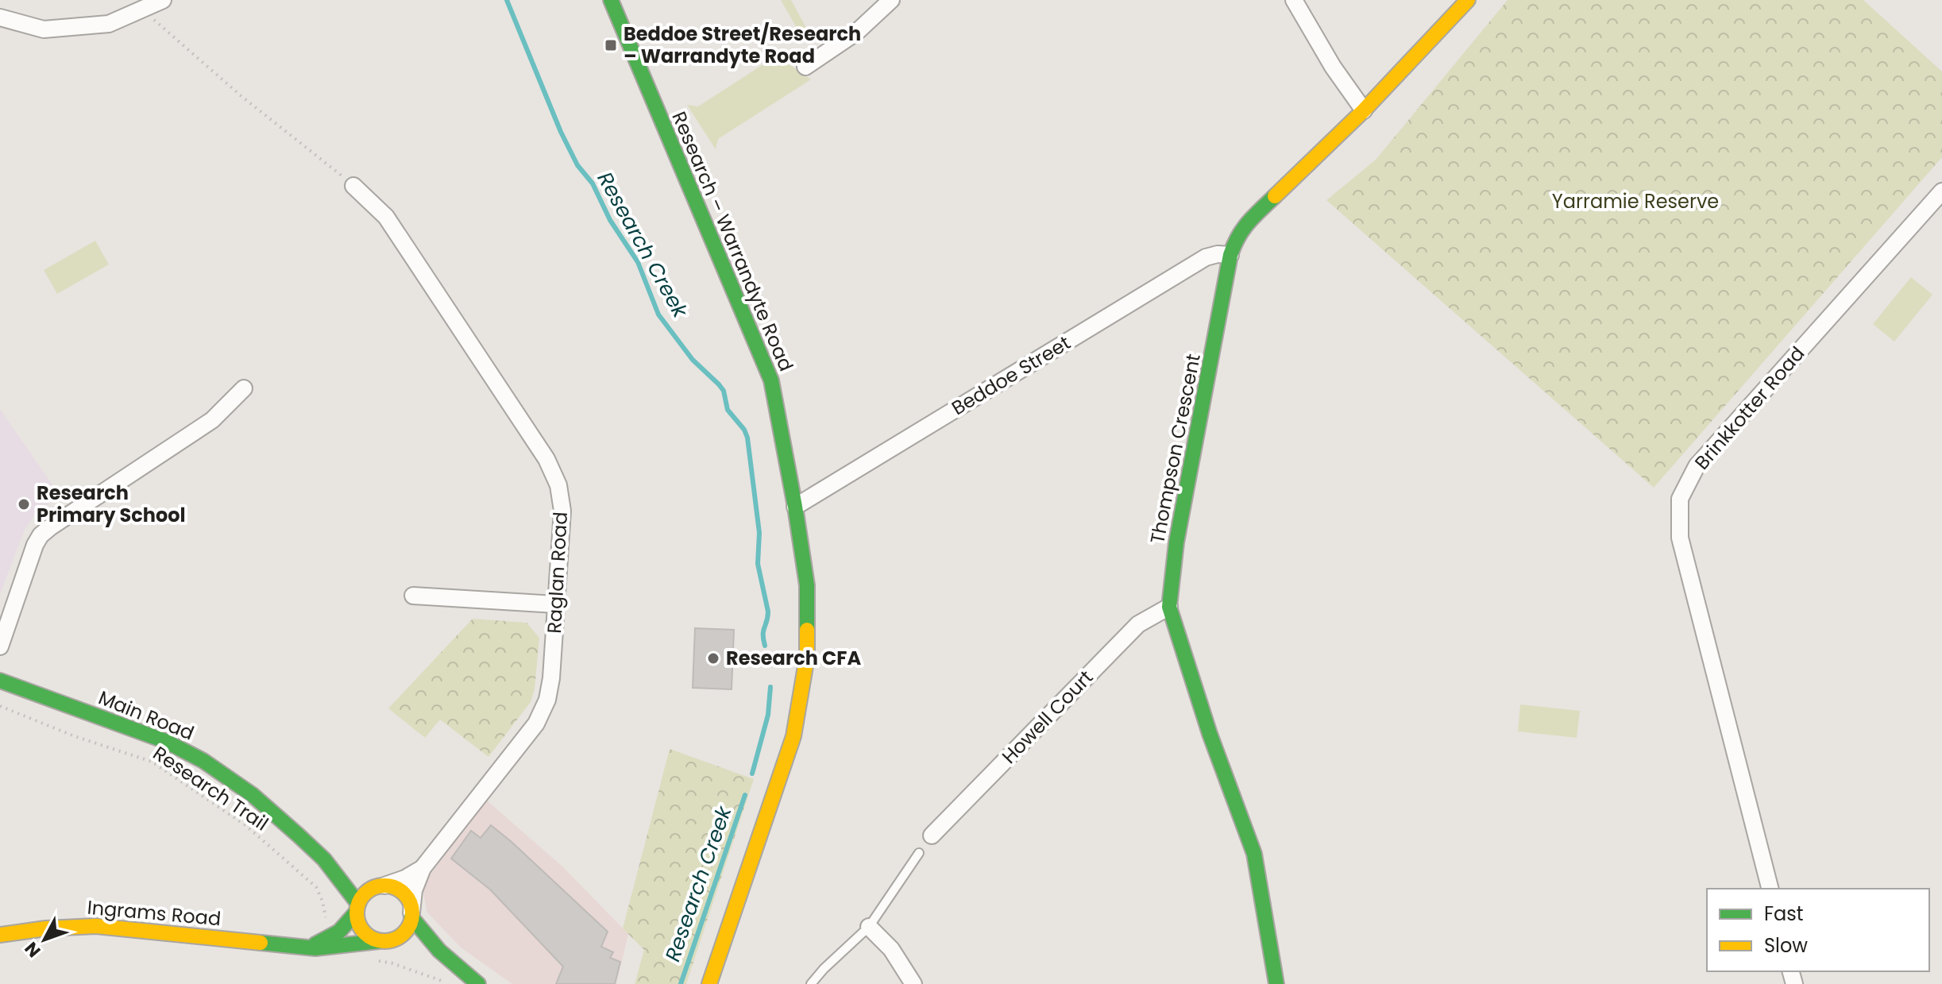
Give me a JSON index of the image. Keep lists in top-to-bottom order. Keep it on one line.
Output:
{"streets":{"main road":["Research – Warrandyte Road","Thompson Crescent","Main Road","Ingrams Road"],"street":["Beddoe Street","Brinkkotter Road","Raglan Road","Howell Court"],"path":["Research Trail"]},"crossings":[["Research – Warrandyte Road","Beddoe Street"],["Beddoe Street","Thompson Crescent"],["Thompson Crescent","Howell Court"],["Raglan Road","Main Road"],["Raglan Road","Ingrams Road"],["Main Road","Ingrams Road"]],"water":["Research Creek"],"parks":["Yarramie Reserve"],"places":{"transit":["Beddoe Street/Research – Warrandyte Road"],"other":["Research Primary School","Research CFA"]},"legend":["Fast","Slow"],"north":"bottom left"}
